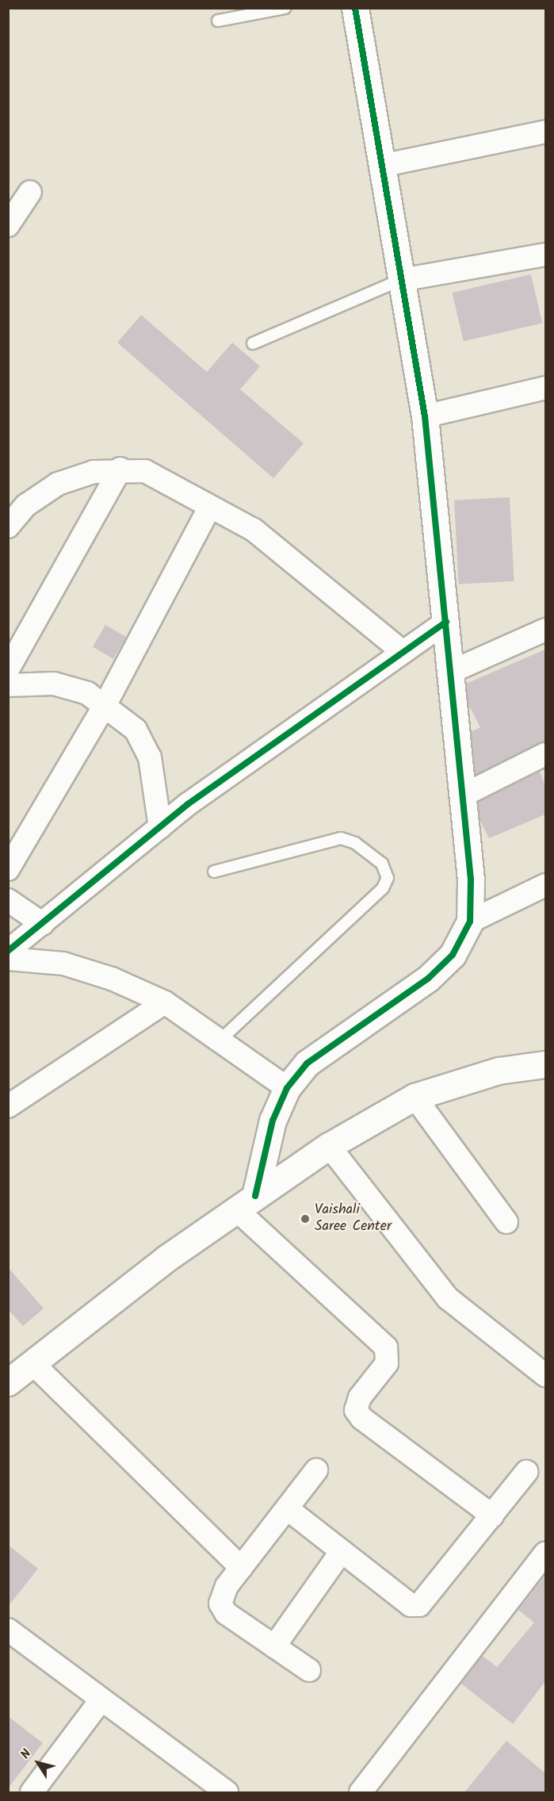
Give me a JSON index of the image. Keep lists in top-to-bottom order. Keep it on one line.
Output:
{"places":["Vaishali Saree Center"],"north":"top left"}
